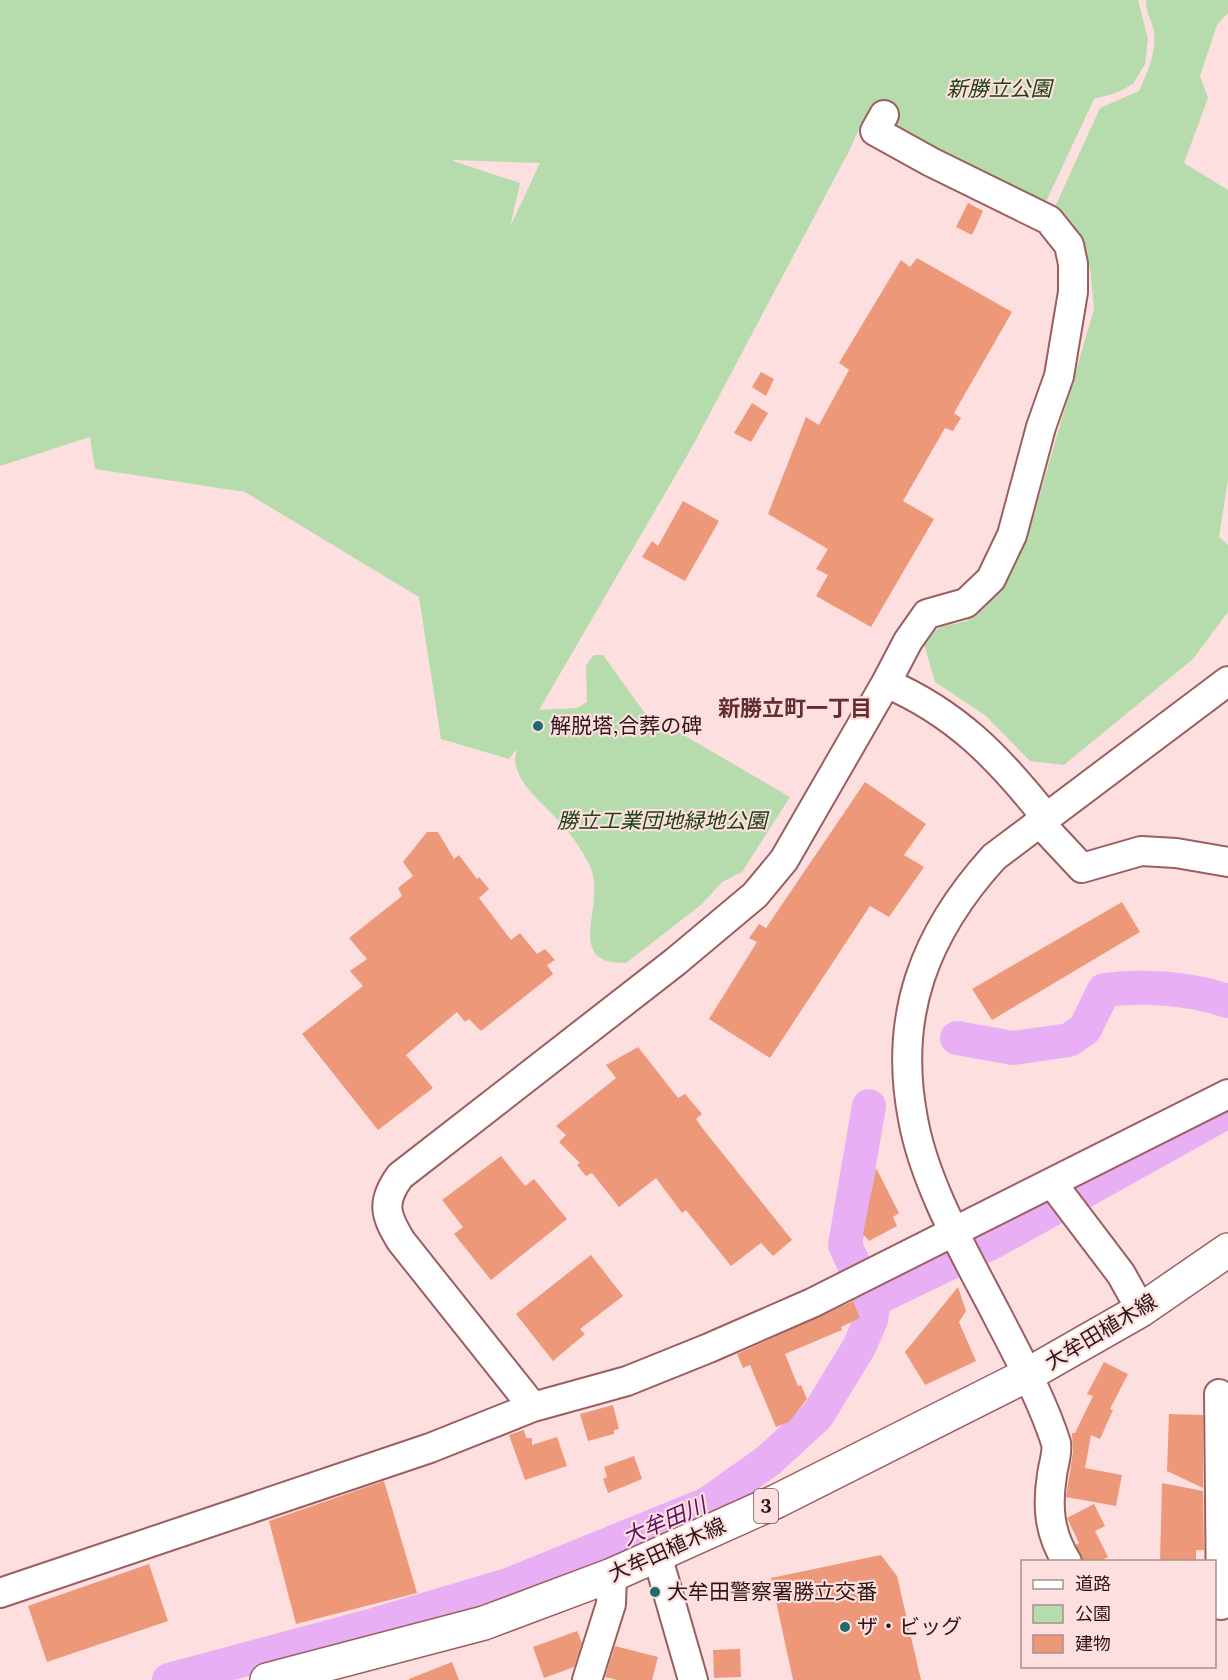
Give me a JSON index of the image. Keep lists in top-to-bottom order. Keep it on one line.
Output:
{"streets":{"main road":["大牟田植木線","3"]},"districts":["新勝立町一丁目"],"water":["大牟田川"],"parks":["新勝立公園","勝立工業団地緑地公園"],"places":["解脱塔,合葬の碑","大牟田警察署勝立交番","ザ・ビッグ"],"legend":["道路","公園","建物"]}
